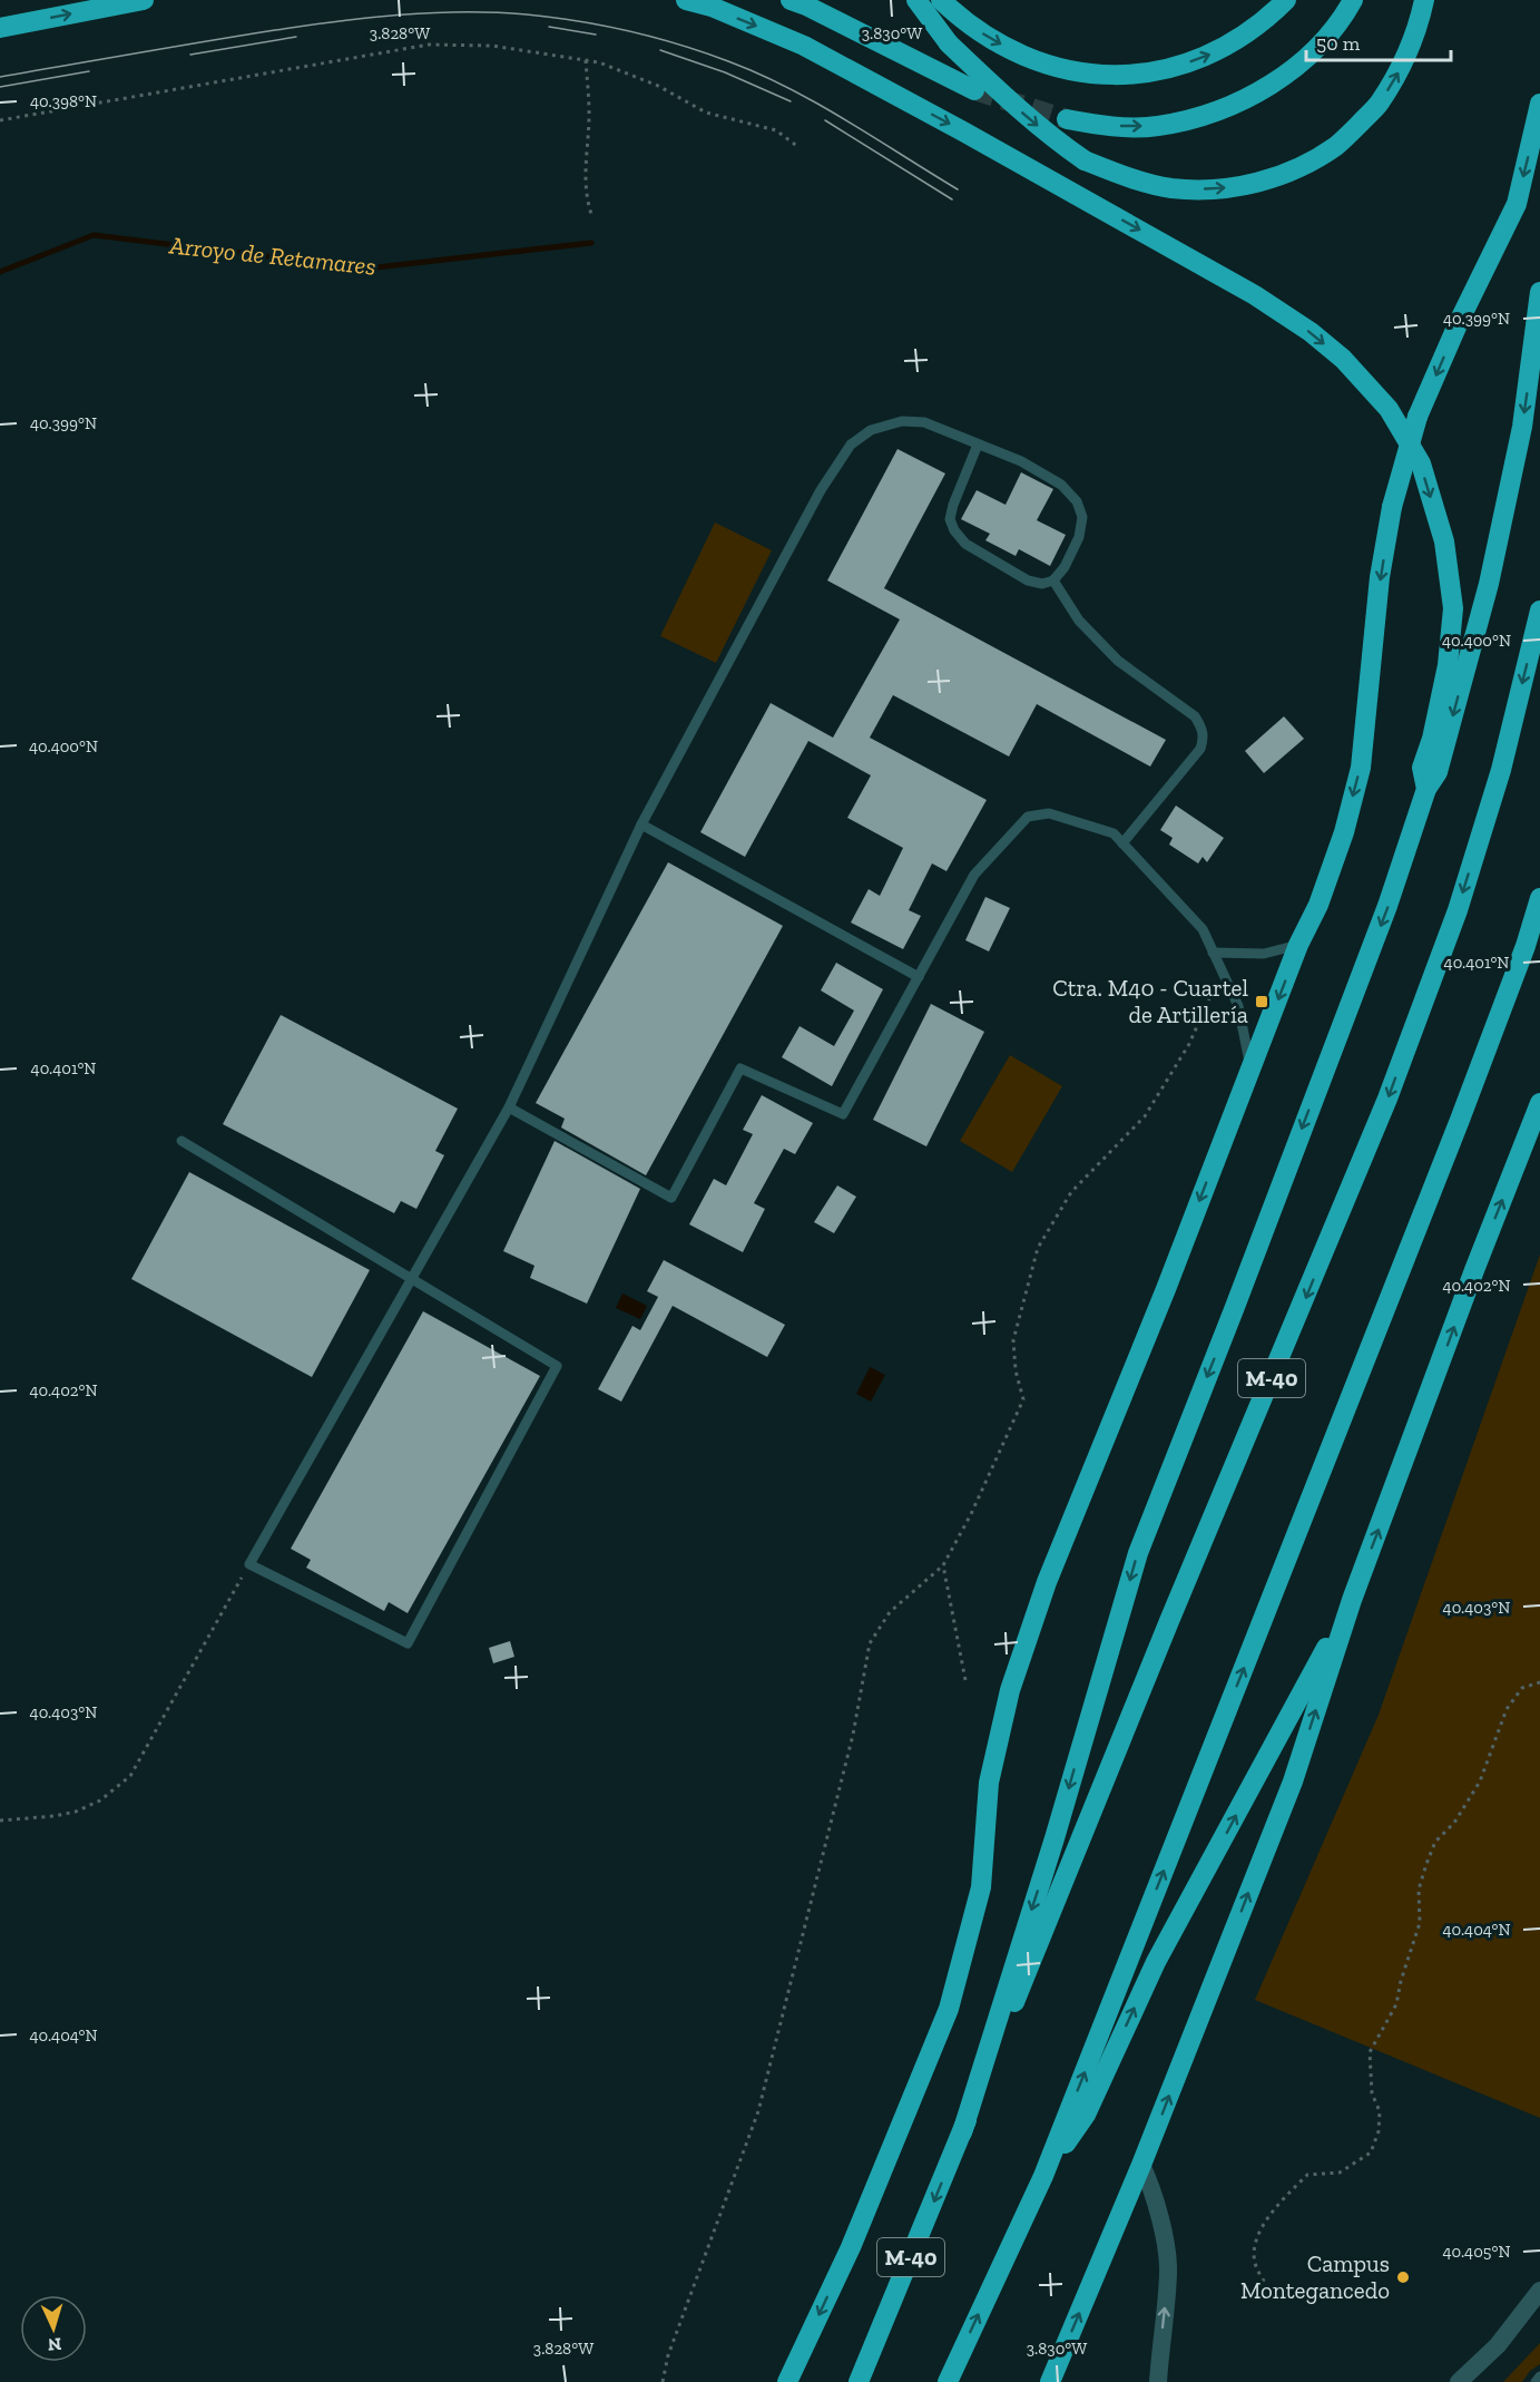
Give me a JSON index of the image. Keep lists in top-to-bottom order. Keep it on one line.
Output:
{"streets":{"highway":["M-40"]},"water":["Arroyo de Retamares"],"places":{"transit":["Ctra. M40 - Cuartel de Artillería"],"other":["Campus Montegancedo"]},"scale_bar":"50 m","north":"bottom","coordinates":["3.828°W","3.830°W","40.398°N","40.399°N","40.400°N","40.401°N","40.402°N","40.403°N","40.404°N","40.405°N"]}
